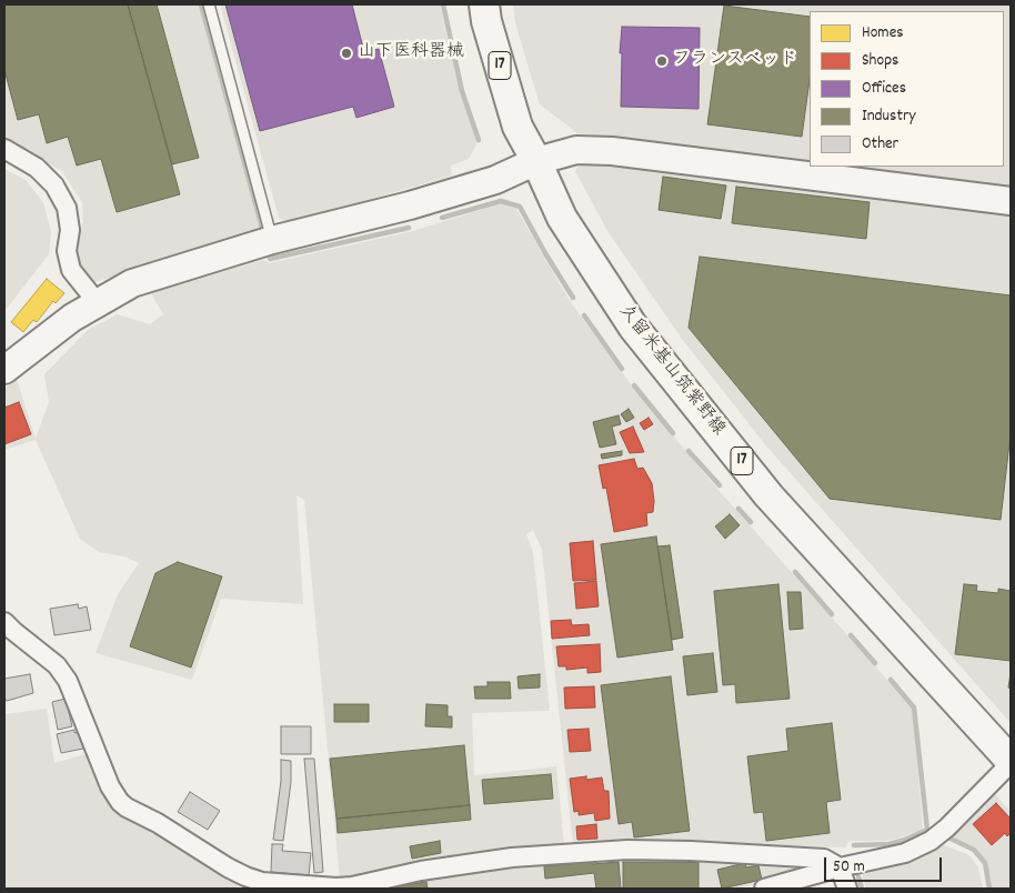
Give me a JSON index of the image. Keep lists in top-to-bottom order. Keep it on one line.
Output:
{"streets":{"main road":["17","久留米基山筑紫野線"]},"places":["山下医科器械","フランスベッド"],"legend":["Homes","Shops","Offices","Industry","Other"],"scale_bar":"50 m"}
